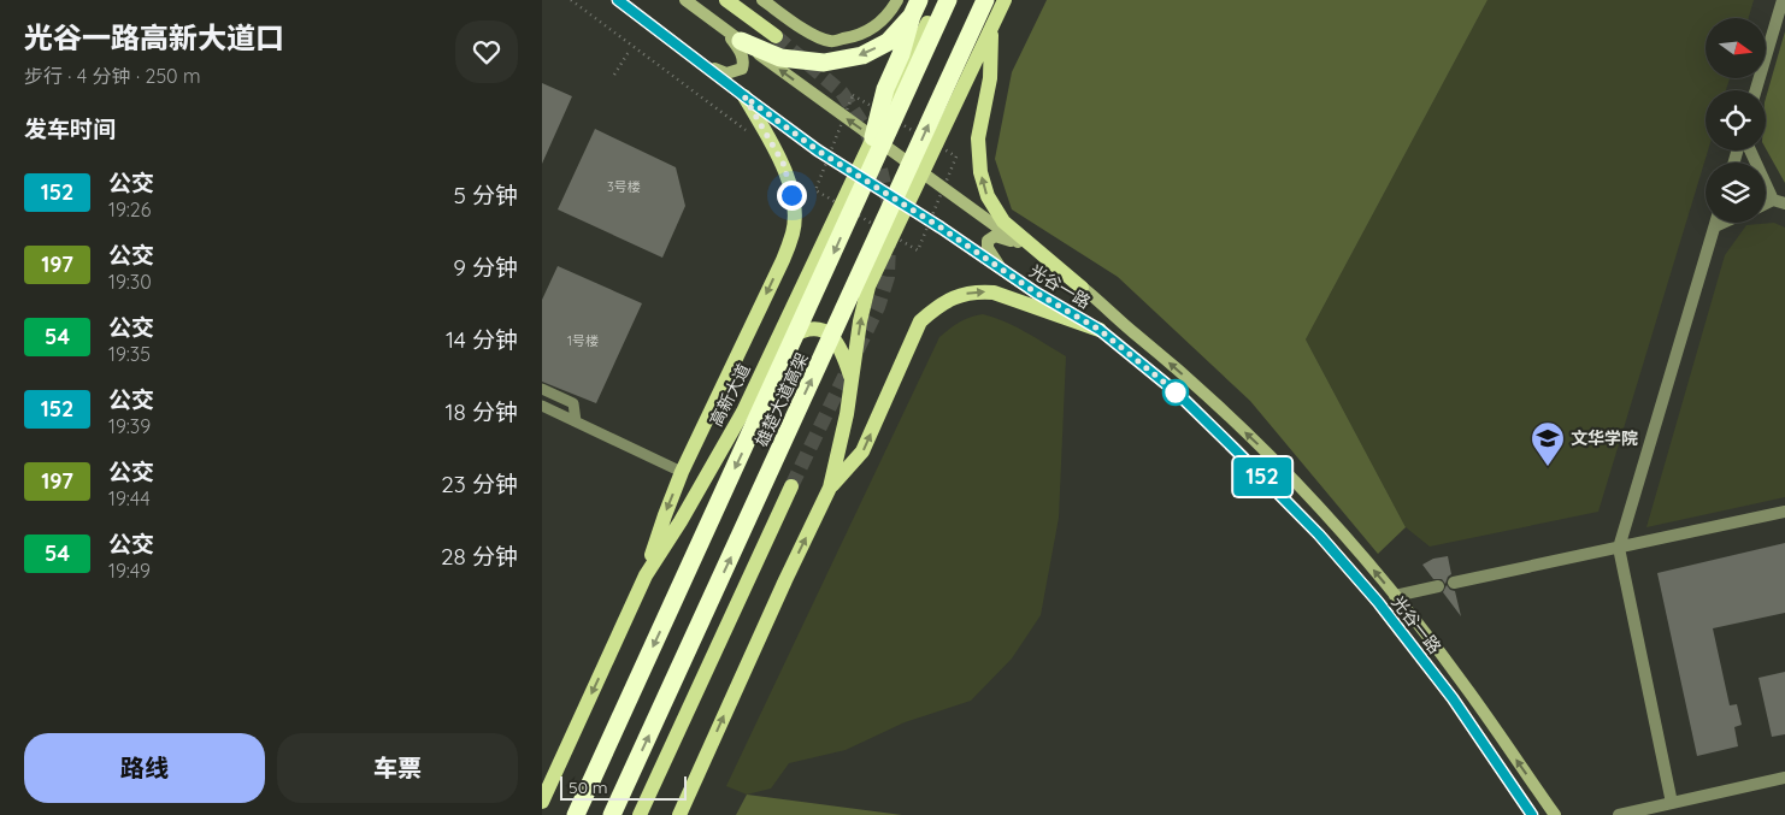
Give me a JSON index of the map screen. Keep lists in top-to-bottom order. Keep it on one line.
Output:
{"streets":{"highway":["雄楚大道高架"],"main road":["光谷一路","高新大道"]},"crossings":[["光谷一路","高新大道"]],"places":{"school or university":["文华学院"]},"lines":["bus line 152"],"house_numbers":["3号楼","1号楼"],"scale_bar":"50 m","north":"right","page":{"heading":[["光谷一路高新大道口","步行 · 4 分钟 · 250 m"],"发车时间"],"on_map":"152","list":[{"mark":"152","name":"公交","note":"19:26","value":"5 分钟"},{"mark":"197","name":"公交","note":"19:30","value":"9 分钟"},{"mark":"54","name":"公交","note":"19:35","value":"14 分钟"},{"mark":"152","name":"公交","note":"19:39","value":"18 分钟"},{"mark":"197","name":"公交","note":"19:44","value":"23 分钟"},{"mark":"54","name":"公交","note":"19:49","value":"28 分钟"}],"buttons":["路线","车票"],"scale":"50 m"}}
